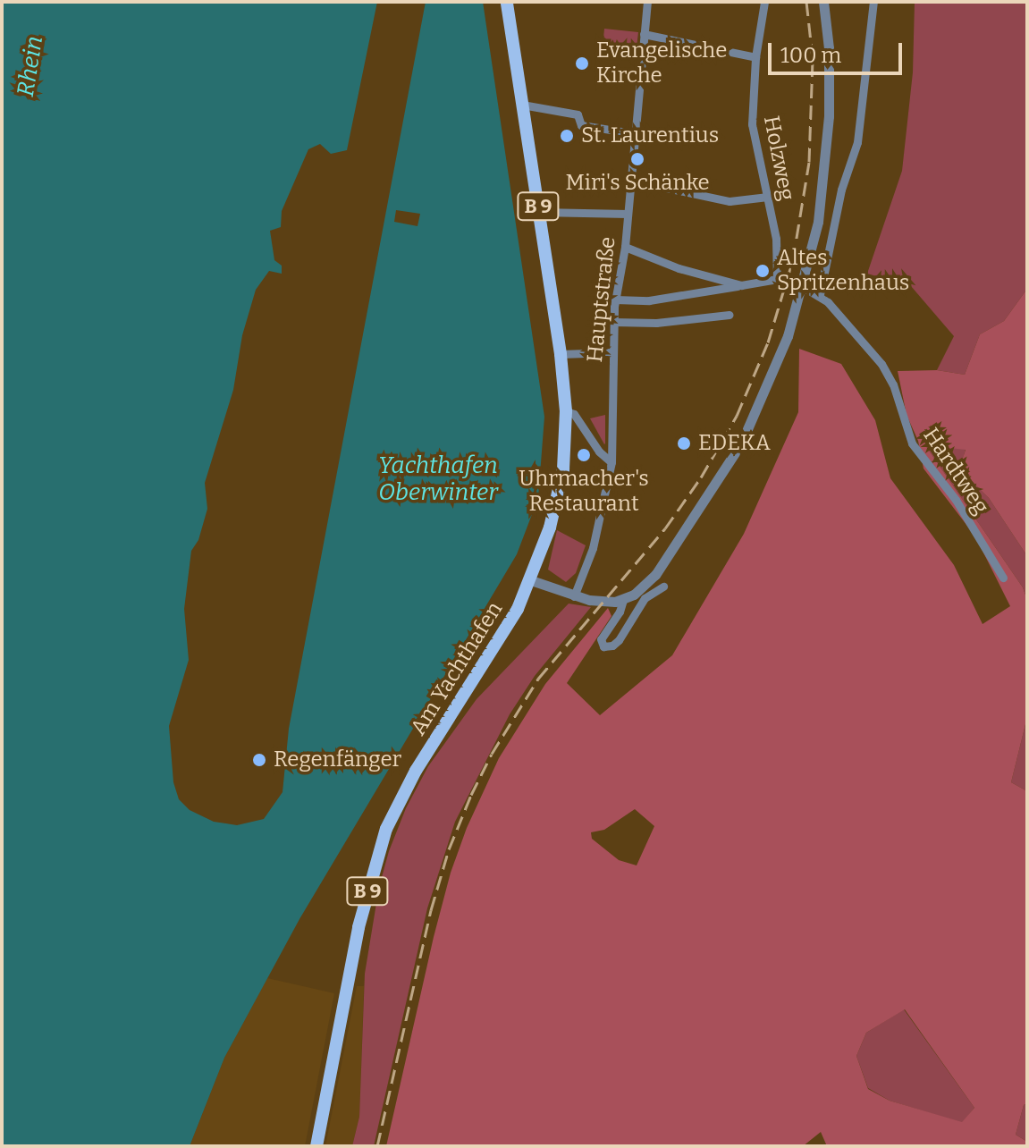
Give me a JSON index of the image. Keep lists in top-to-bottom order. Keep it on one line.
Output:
{"streets":{"main road":["B 9","Am Yachthafen"],"street":["Holzweg","Hauptstraße","Hardtweg"]},"water":["Rhein","Yachthafen Oberwinter"],"places":["Evangelische Kirche","St. Laurentius","Miri's Schänke","Altes Spritzenhaus","EDEKA","Uhrmacher's Restaurant","Regenfänger"],"scale_bar":"100 m"}
